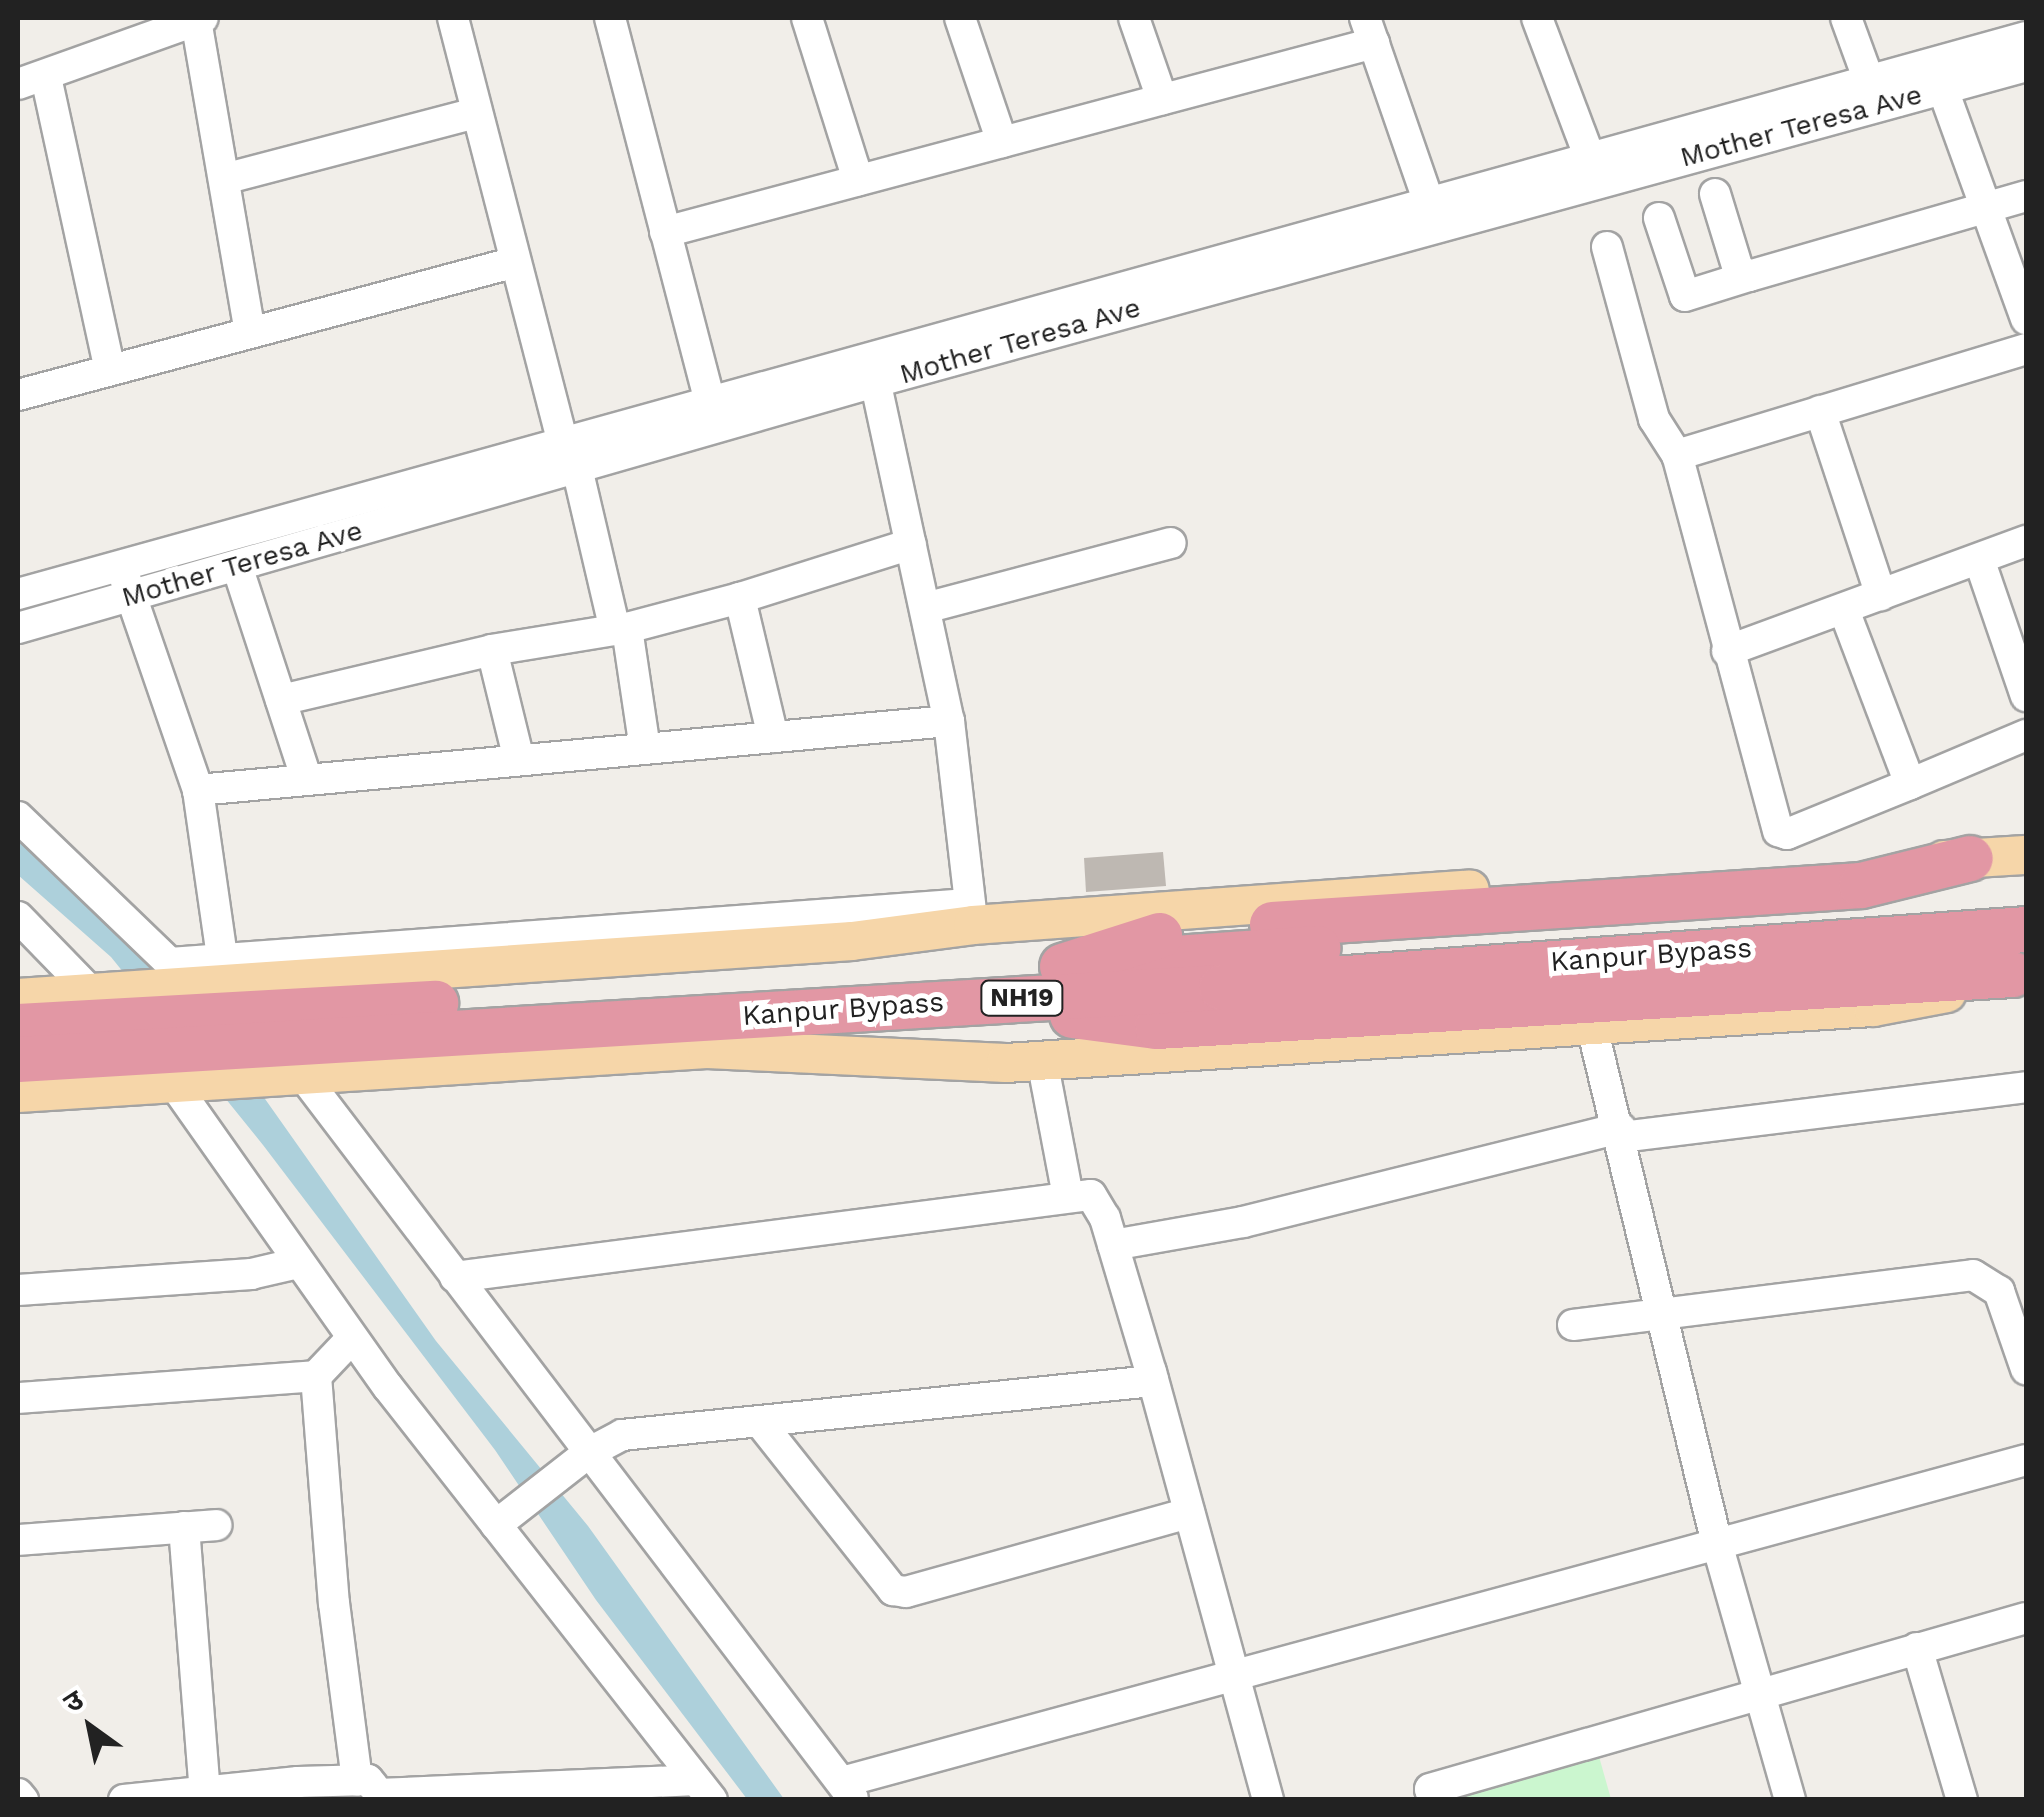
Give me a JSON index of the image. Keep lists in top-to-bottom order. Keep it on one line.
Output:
{"streets":{"highway":["Kanpur Bypass","NH19"],"street":["Mother Teresa Ave"]},"north":"top left"}
